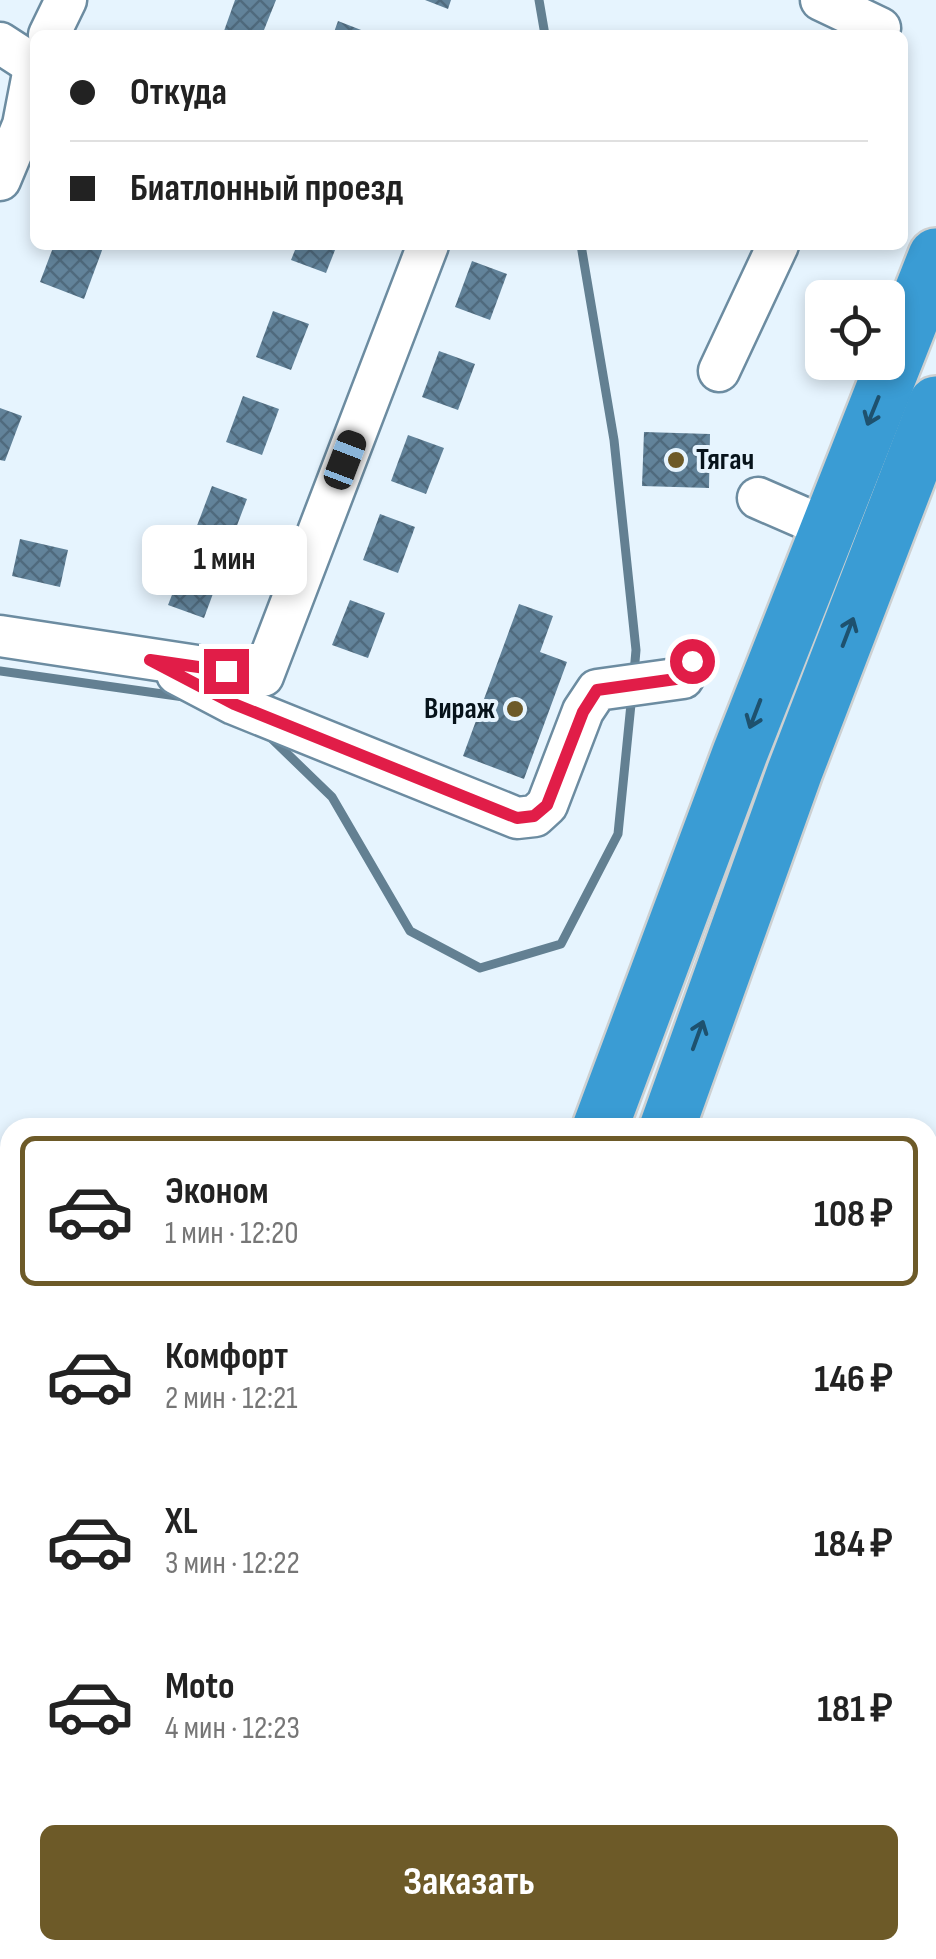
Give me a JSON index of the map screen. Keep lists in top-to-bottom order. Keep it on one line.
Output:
{"places":["Тягач","Вираж"],"page":{"banner":["Откуда","Биатлонный проезд"],"bubble":"1 мин","list":[{"name":"Эконом","note":"1 мин · 12:20","value":"108 ₽"},{"name":"Комфорт","note":"2 мин · 12:21","value":"146 ₽"},{"name":"XL","note":"3 мин · 12:22","value":"184 ₽"},{"name":"Moto","note":"4 мин · 12:23","value":"181 ₽"}],"buttons":"Заказать"}}
